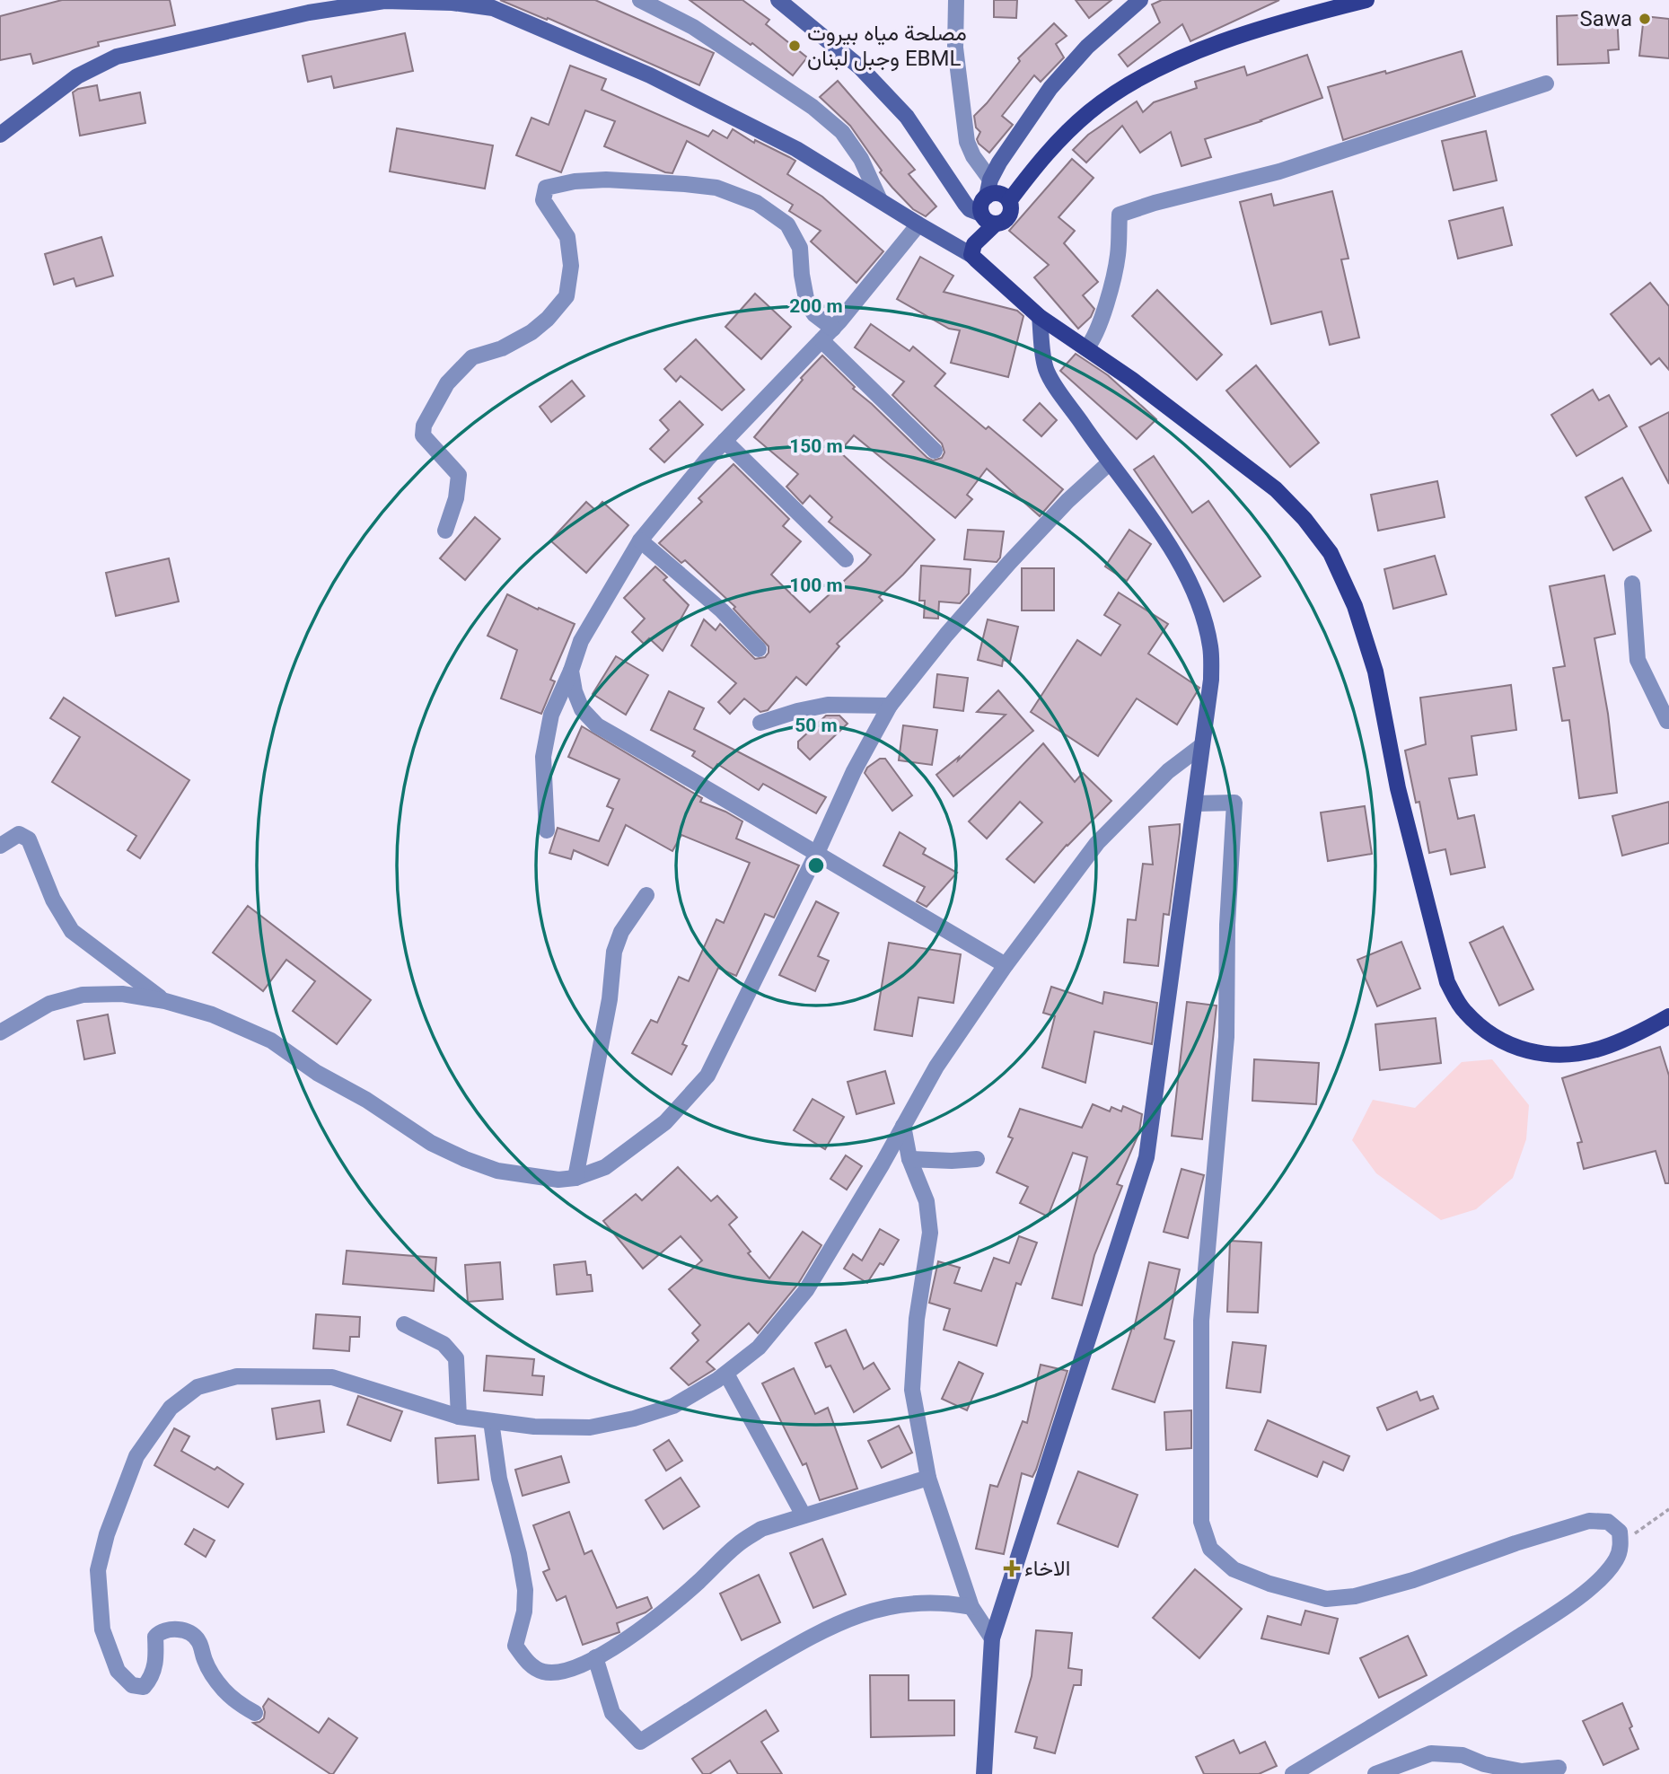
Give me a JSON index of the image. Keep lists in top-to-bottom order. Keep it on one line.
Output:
{"places":{"other":["Sawa","مصلحة مياه بيروت وجبل لبنان EBML"],"health":["الاخاء"]},"rings":["200 m","150 m","100 m","50 m"]}
